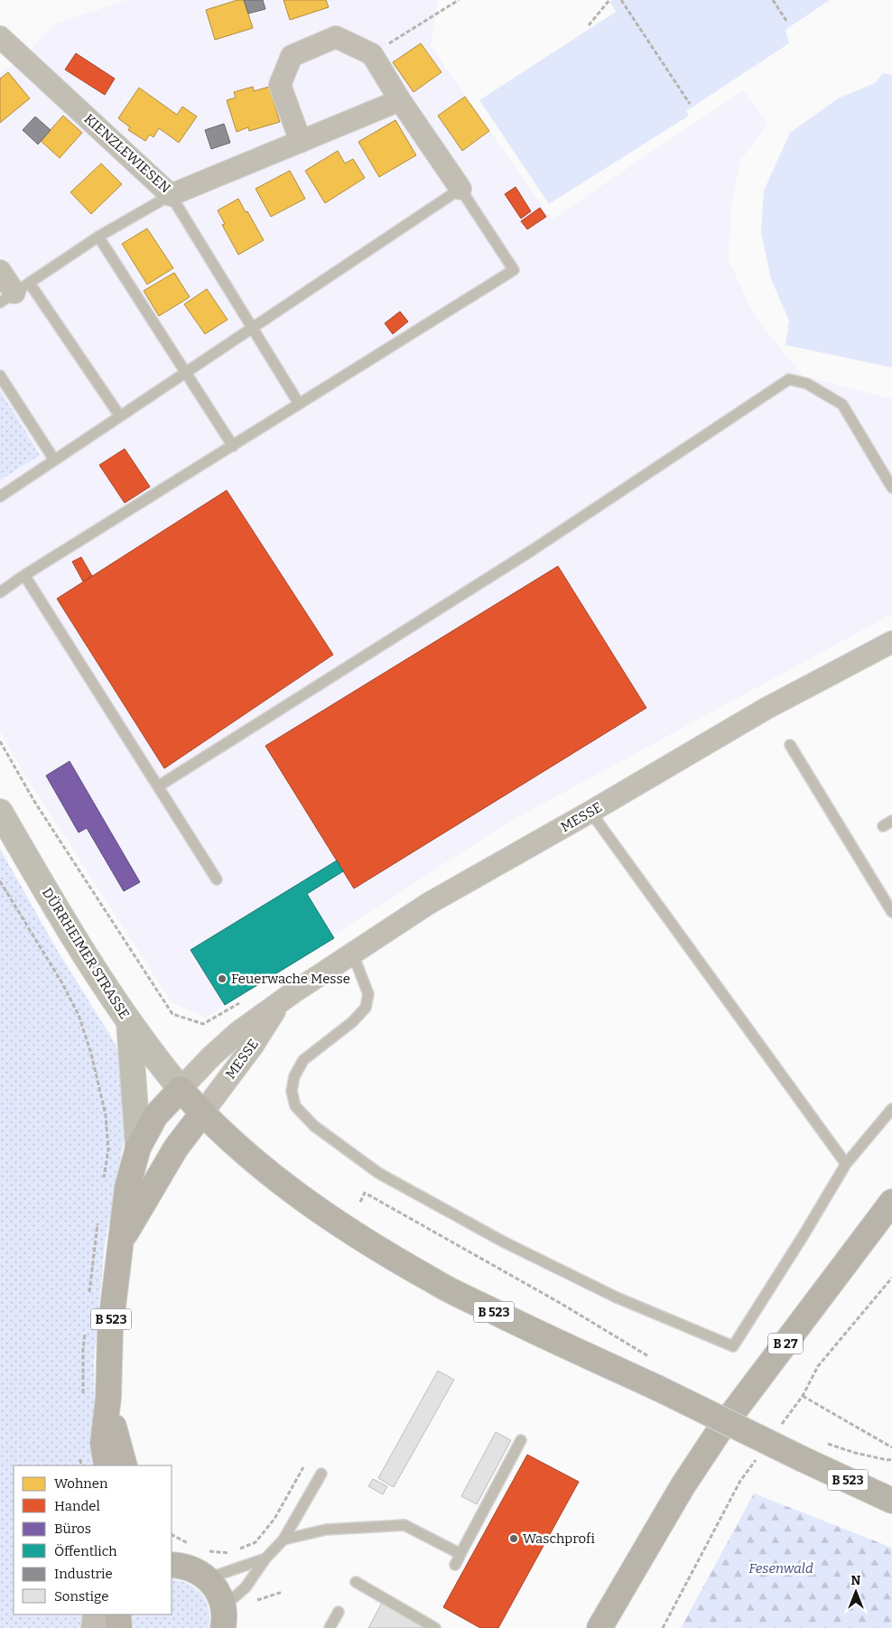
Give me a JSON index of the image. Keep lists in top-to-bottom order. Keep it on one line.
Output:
{"streets":{"main road":["DÜRRHEIMER STRASSE","B 523","B 27"],"street":["KIENZLEWIESEN","MESSE"]},"crossings":[["MESSE","DÜRRHEIMER STRASSE"],["MESSE","B 523"],["DÜRRHEIMER STRASSE","B 523"]],"parks":["Fesenwald"],"places":["Feuerwache Messe","Waschprofi"],"legend":["Wohnen","Handel","Büros","Öffentlich","Industrie","Sonstige"],"north":"top"}
